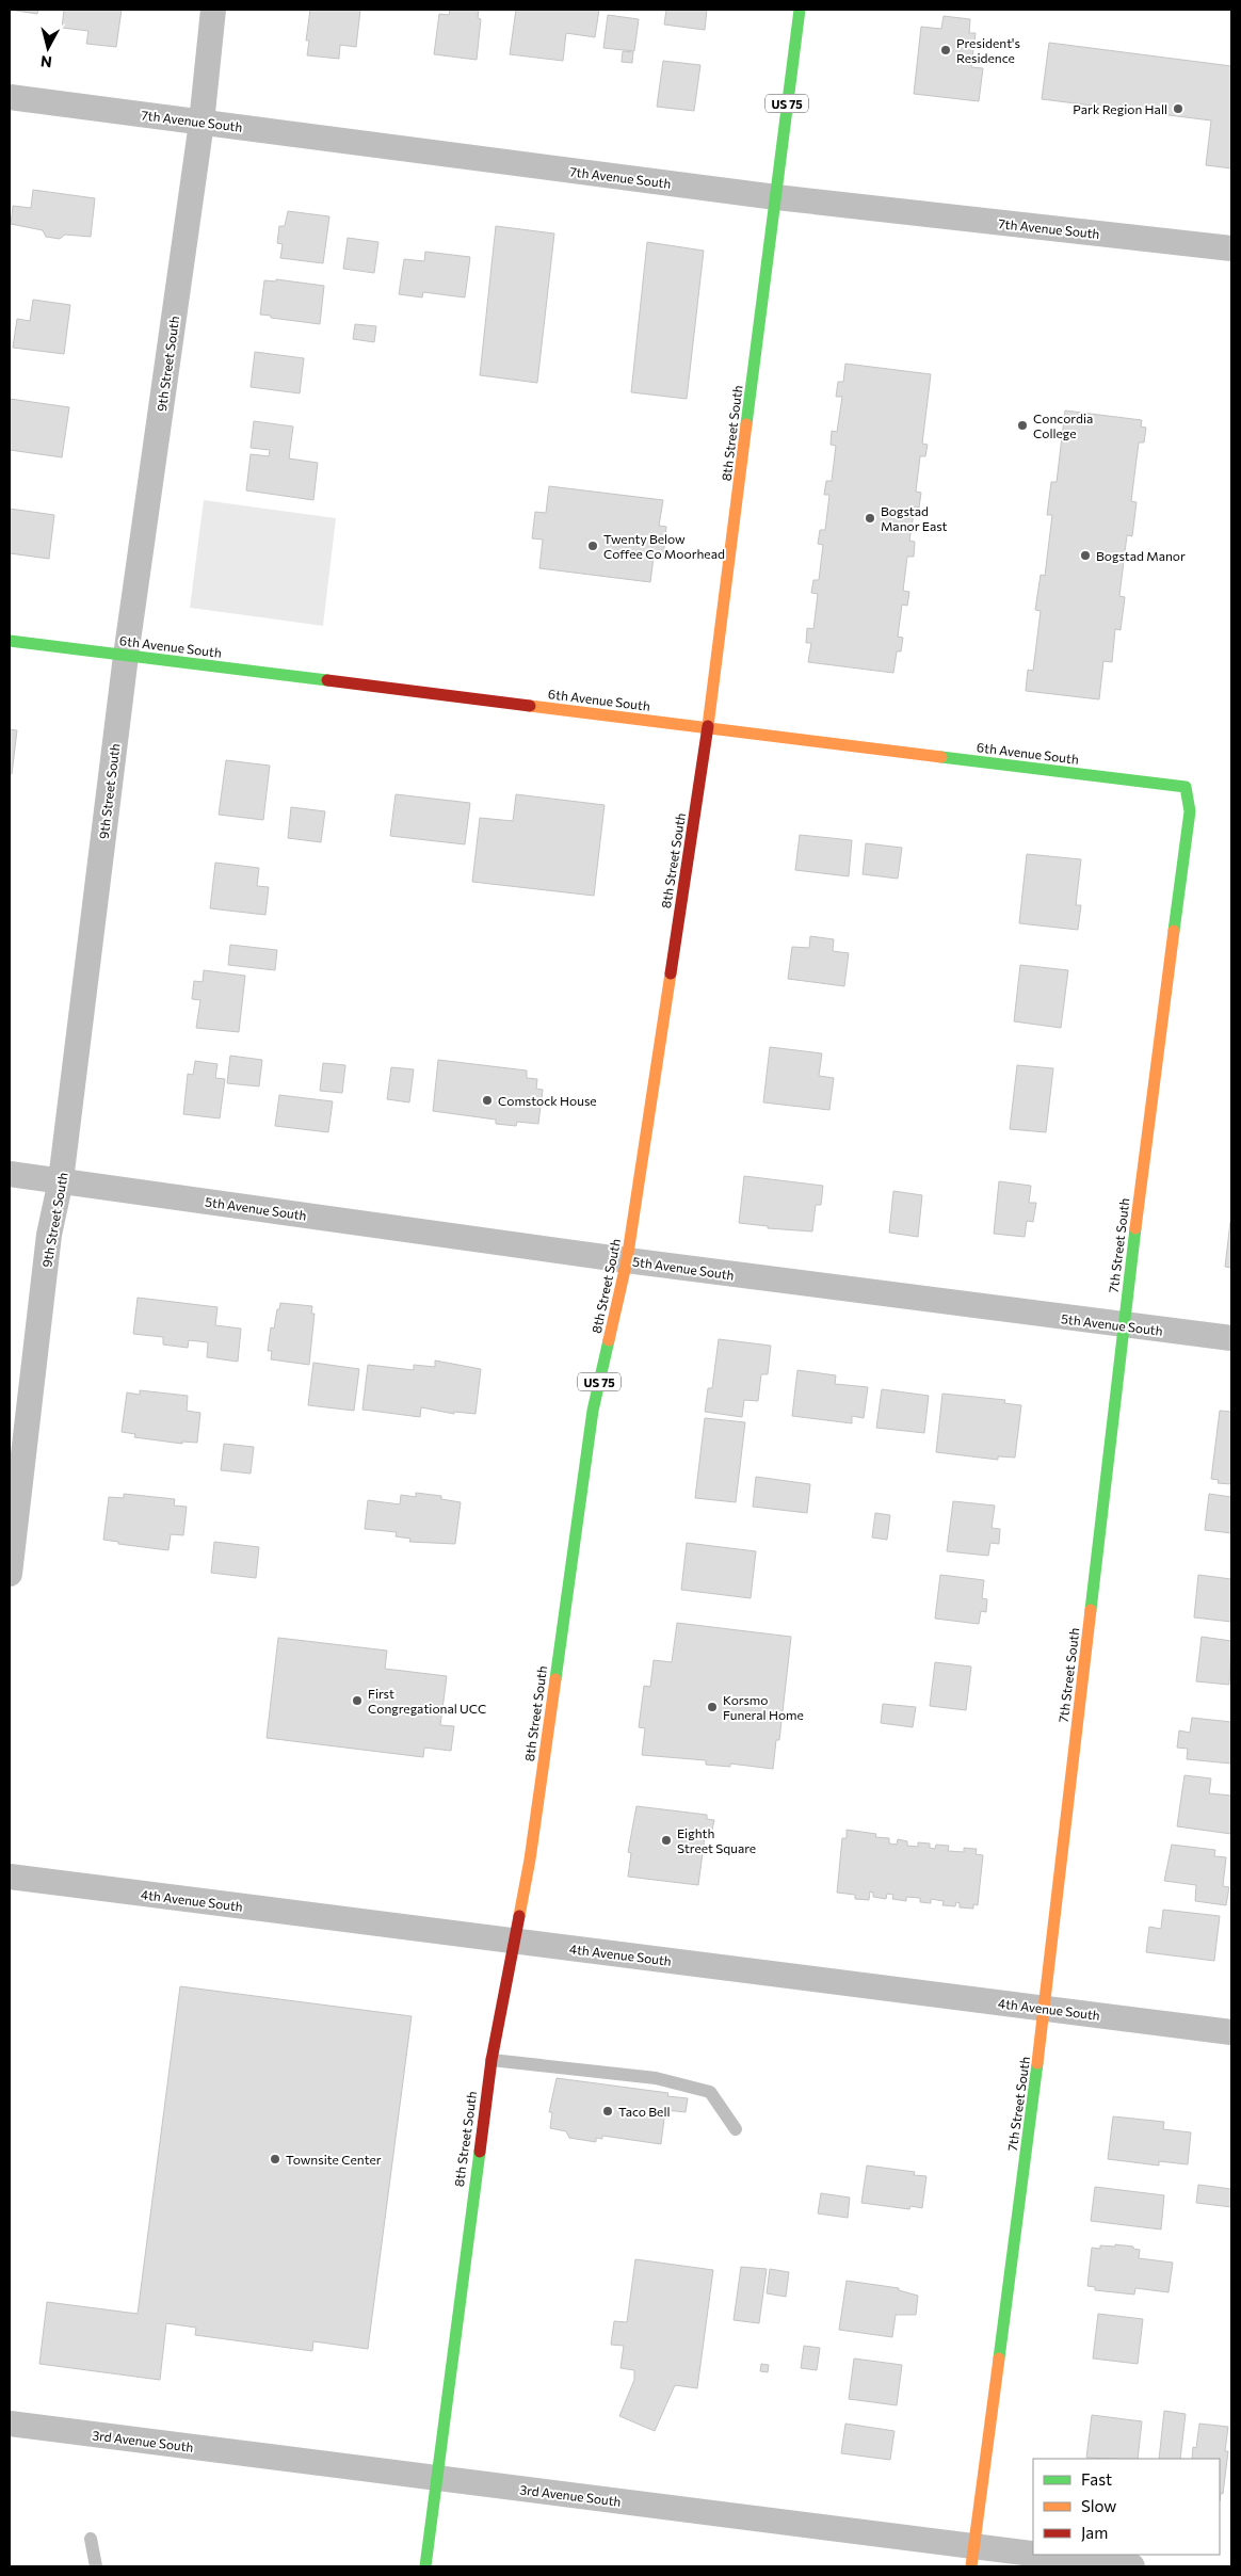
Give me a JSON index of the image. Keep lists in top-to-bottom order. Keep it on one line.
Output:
{"streets":{"street":["US 75","7th Avenue South","9th Street South","8th Street South","6th Avenue South","5th Avenue South","7th Street South","4th Avenue South","3rd Avenue South"]},"crossings":[["7th Avenue South","9th Street South"],["7th Avenue South","8th Street South"],["9th Street South","6th Avenue South"],["9th Street South","5th Avenue South"],["8th Street South","6th Avenue South"],["8th Street South","5th Avenue South"],["8th Street South","4th Avenue South"],["8th Street South","3rd Avenue South"],["6th Avenue South","7th Street South"],["5th Avenue South","7th Street South"],["7th Street South","4th Avenue South"],["7th Street South","3rd Avenue South"]],"places":["President's Residence","Park Region Hall","Concordia College","Bogstad Manor East","Twenty Below Coffee Co Moorhead","Bogstad Manor","Comstock House","First Congregational UCC","Korsmo Funeral Home","Eighth Street Square","Taco Bell","Townsite Center"],"legend":["Fast","Slow","Jam"],"north":"bottom"}
